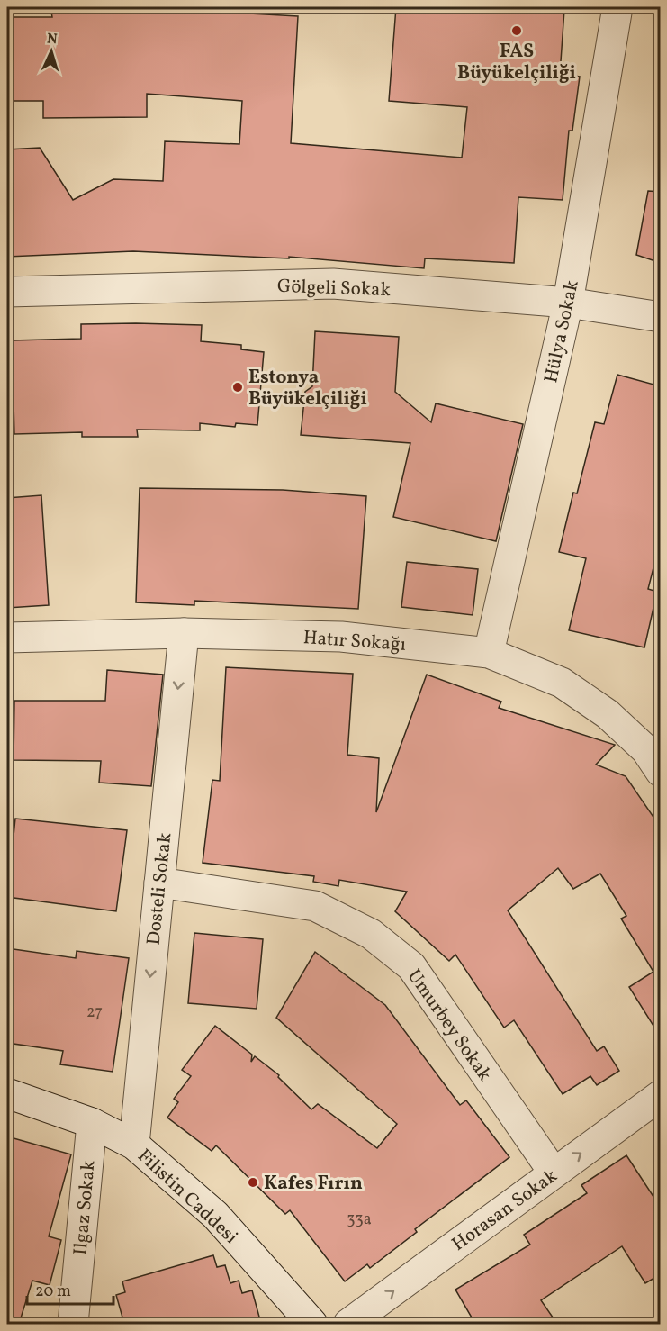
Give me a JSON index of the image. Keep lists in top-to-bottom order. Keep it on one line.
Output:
{"streets":{"street":["Gölgeli Sokak","Hülya Sokak","Hatır Sokağı","Dosteli Sokak","Umurbey Sokak","Filistin Caddesi","Ilgaz Sokak","Horasan Sokak"]},"crossings":[["Gölgeli Sokak","Hülya Sokak"],["Hülya Sokak","Hatır Sokağı"],["Hatır Sokağı","Dosteli Sokak"],["Dosteli Sokak","Umurbey Sokak"],["Dosteli Sokak","Filistin Caddesi"],["Umurbey Sokak","Horasan Sokak"],["Filistin Caddesi","Ilgaz Sokak"]],"one_way":["Dosteli Sokak","Horasan Sokak"],"places":["FAS Büyükelçiliği","Estonya Büyükelçiliği","Kafes Fırın"],"house_numbers":["27","33a"],"scale_bar":"20 m","north":"top"}
